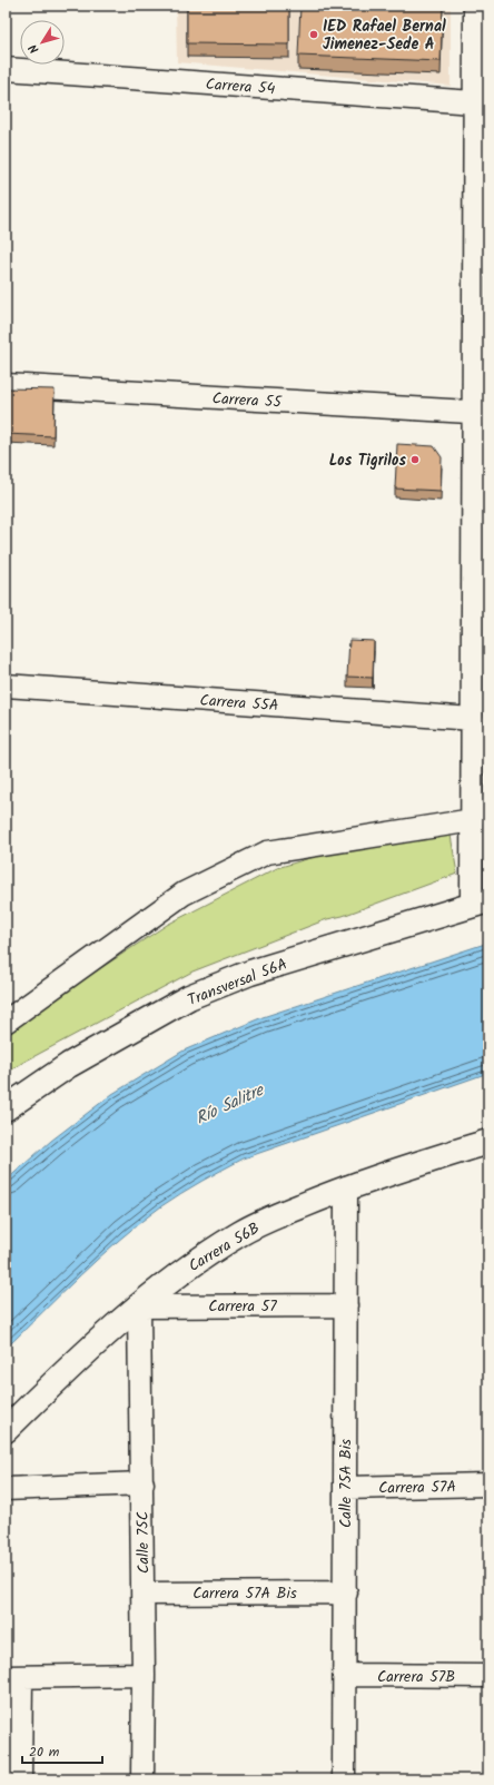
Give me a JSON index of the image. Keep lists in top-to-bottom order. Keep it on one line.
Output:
{"streets":{"main road":["Transversal 56A","Carrera 56B"],"street":["Carrera 54","Carrera 55","Carrera 55A","Carrera 57","Calle 75A Bis","Carrera 57A","Calle 75C","Carrera 57A Bis","Carrera 57B"]},"crossings":[["Carrera 56B","Carrera 57"],["Carrera 56B","Calle 75A Bis"],["Carrera 56B","Calle 75C"],["Carrera 57","Calle 75A Bis"],["Carrera 57","Calle 75C"],["Calle 75A Bis","Carrera 57A"],["Calle 75A Bis","Carrera 57A Bis"],["Calle 75A Bis","Carrera 57B"],["Calle 75C","Carrera 57A Bis"]],"water":["Río Salitre"],"places":["IED Rafael Bernal Jimenez-Sede A","Los Tigrilos"],"scale_bar":"20 m","north":"bottom left"}
